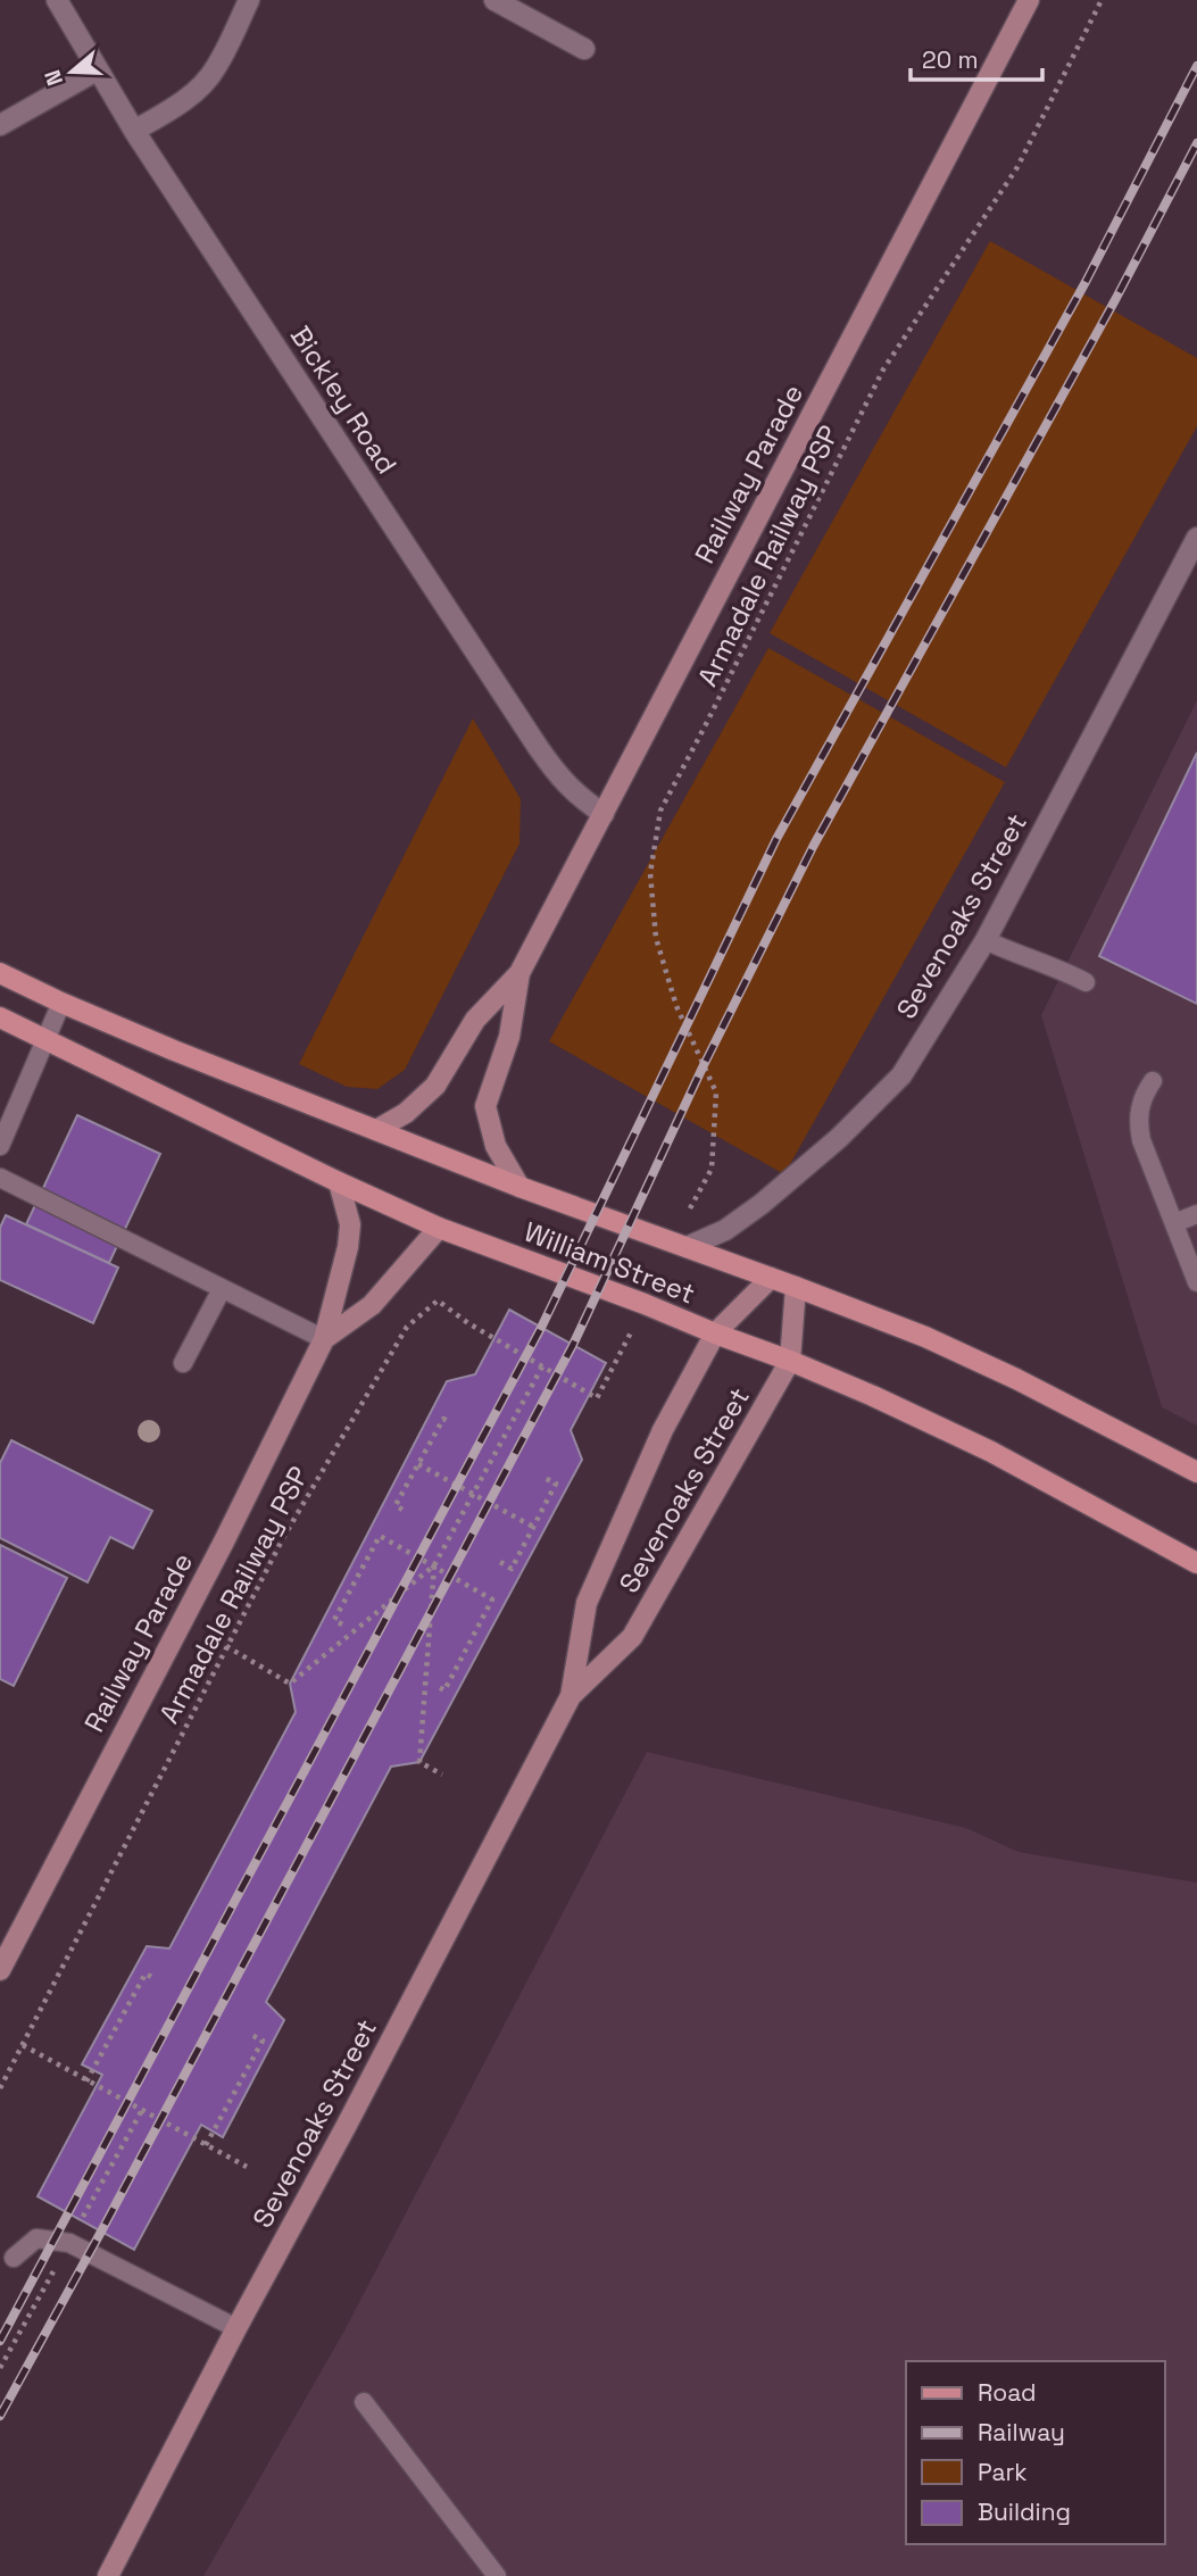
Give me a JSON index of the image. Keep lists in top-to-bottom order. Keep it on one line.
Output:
{"streets":{"main road":["William Street"],"street":["Bickley Road","Railway Parade","Sevenoaks Street"],"path":["Armadale Railway PSP"]},"crossings":[["Bickley Road","Railway Parade"],["Railway Parade","William Street"],["Sevenoaks Street","William Street"]],"legend":["Road","Railway","Park","Building"],"scale_bar":"20 m","north":"left"}
